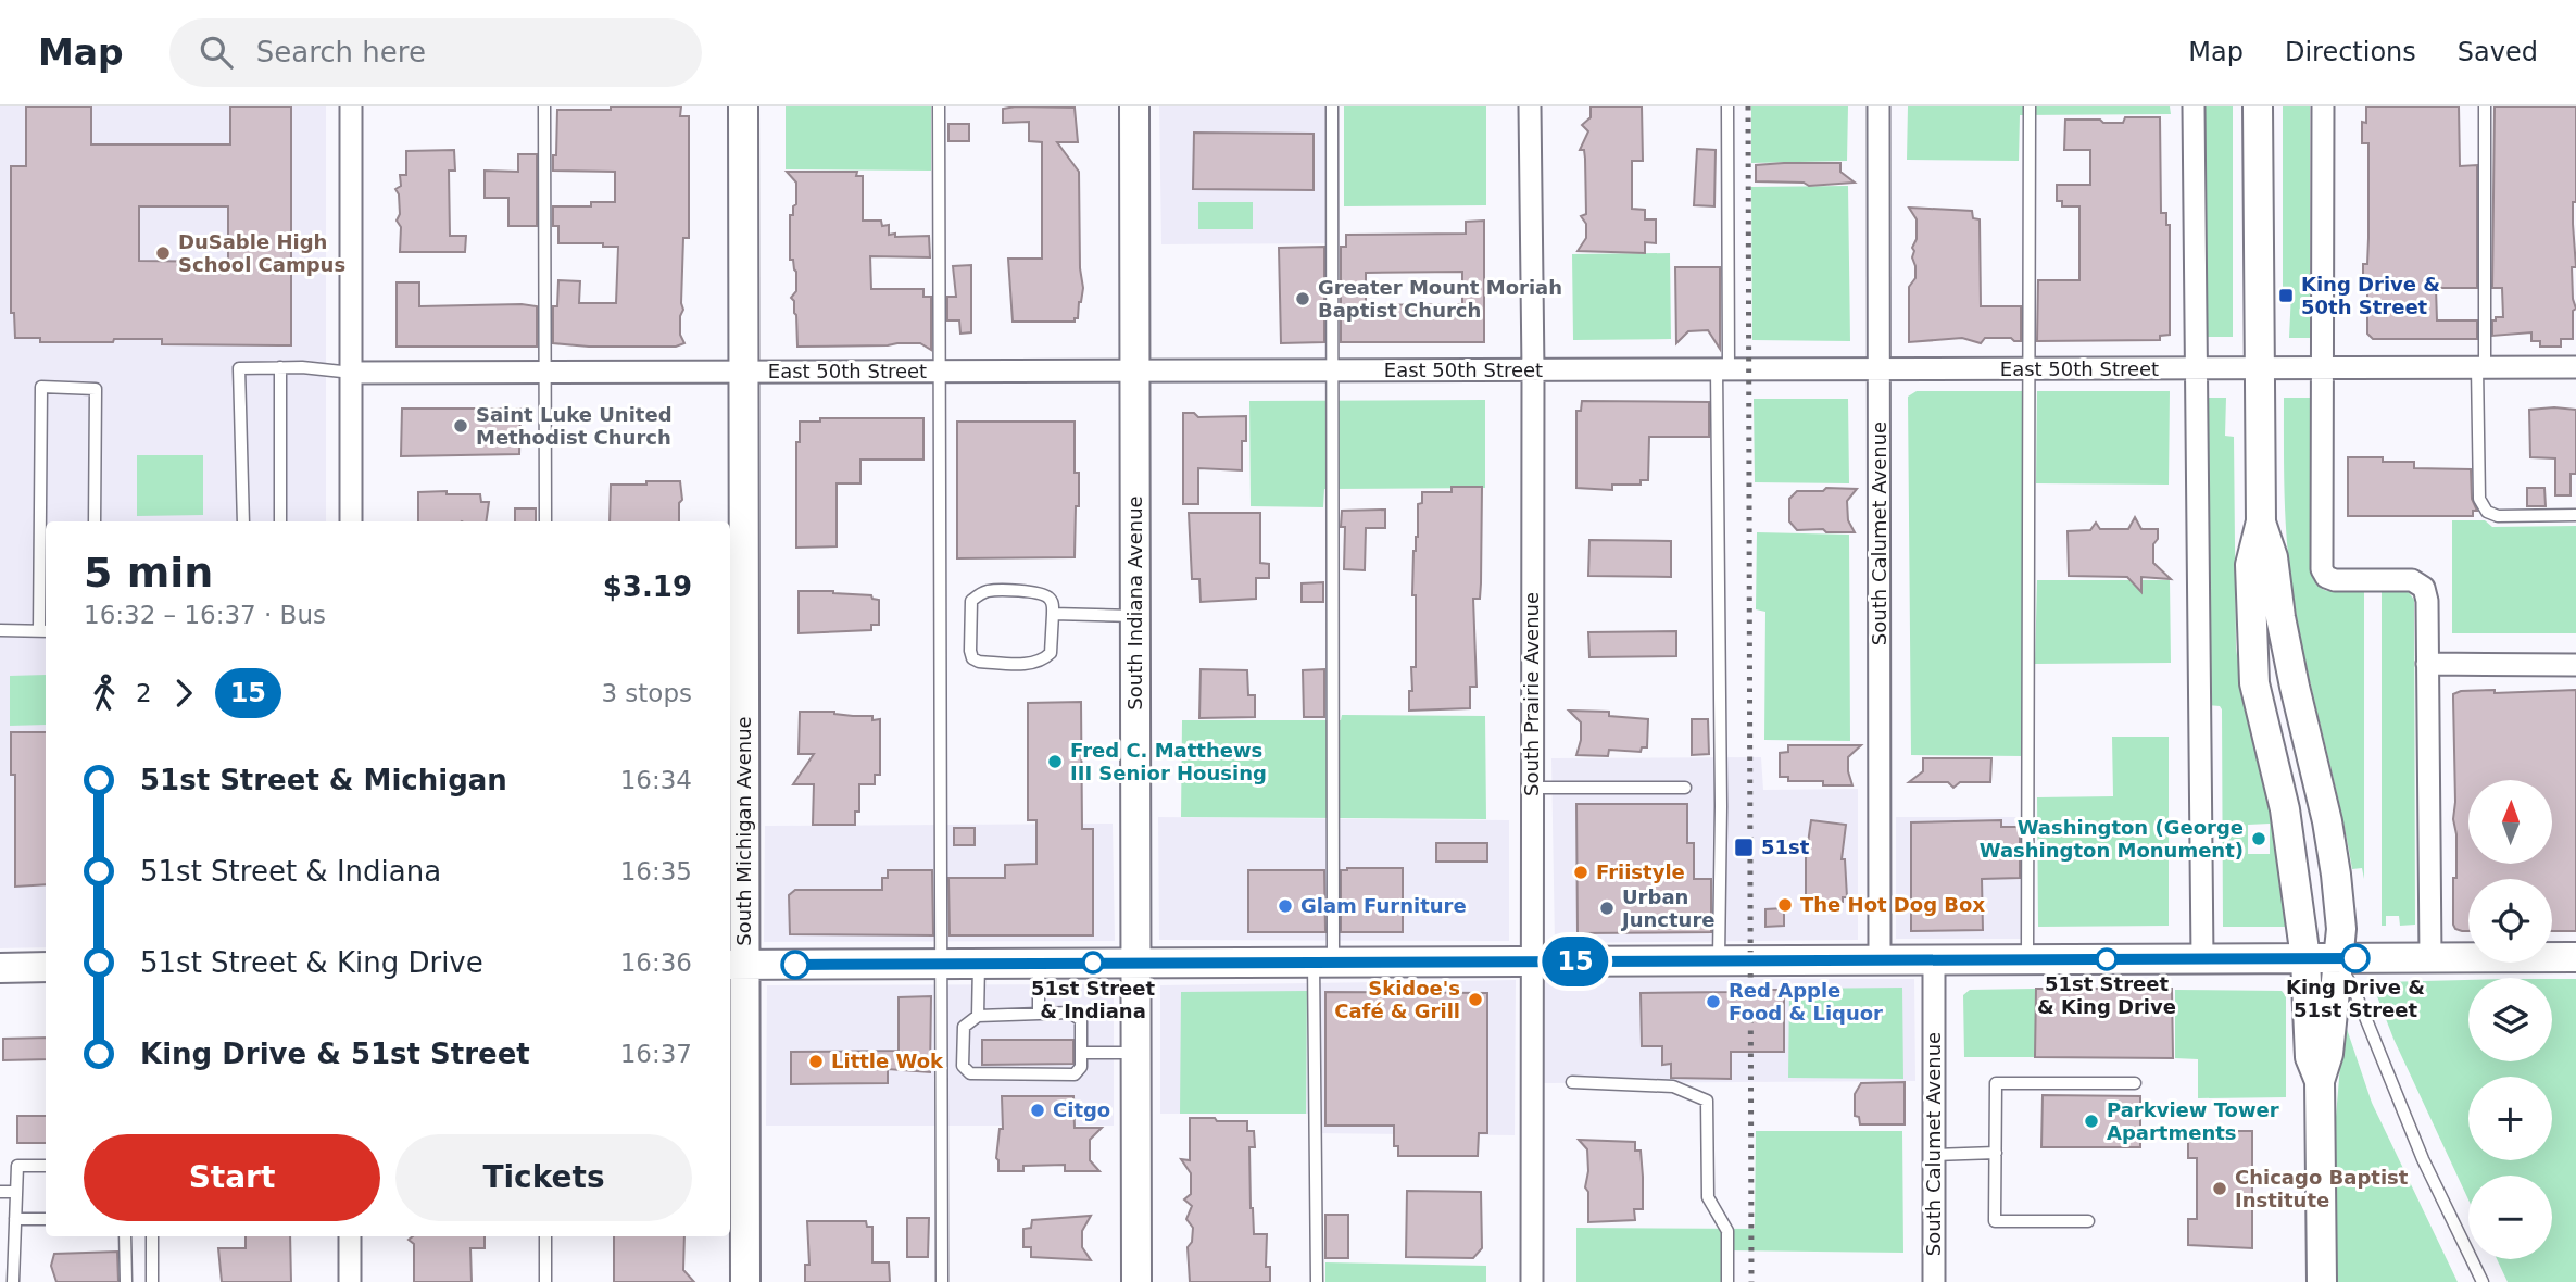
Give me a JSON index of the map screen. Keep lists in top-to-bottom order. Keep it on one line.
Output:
{"streets":{"street":["East 50th Street","South Calumet Avenue","South Indiana Avenue","South Prairie Avenue","South Michigan Avenue"]},"crossings":[["East 50th Street","South Calumet Avenue"],["East 50th Street","South Indiana Avenue"],["East 50th Street","South Prairie Avenue"],["East 50th Street","South Michigan Avenue"]],"places":{"other":["DuSable High School Campus","Greater Mount Moriah Baptist Church","Saint Luke United Methodist Church","Fred C. Matthews III Senior Housing","Washington (George Washington Monument)","Friistyle","The Hot Dog Box","Glam Furniture","Urban Juncture","King Drive & 51st Street","51st Street & King Drive","51st Street & Indiana","Skidoe's Café & Grill","Red Apple Food & Liquor","Little Wok","Citgo","Parkview Tower Apartments","Chicago Baptist Institute"],"transit":["King Drive & 50th Street","51st"]},"lines":["bus line 15"],"north":"top","page":{"header":"Map","search":"Search here","nav":["Map","Directions","Saved"],"on_map":"15","heading":["5 min","16:32 – 16:37 · Bus","$3.19"],"legs":["2","15","3 stops"],"list":[{"name":"51st Street & Michigan","value":"16:34"},{"name":"51st Street & Indiana","value":"16:35"},{"name":"51st Street & King Drive","value":"16:36"},{"name":"King Drive & 51st Street","value":"16:37"}],"map_buttons":["+","−"],"buttons":["Start","Tickets"]}}
